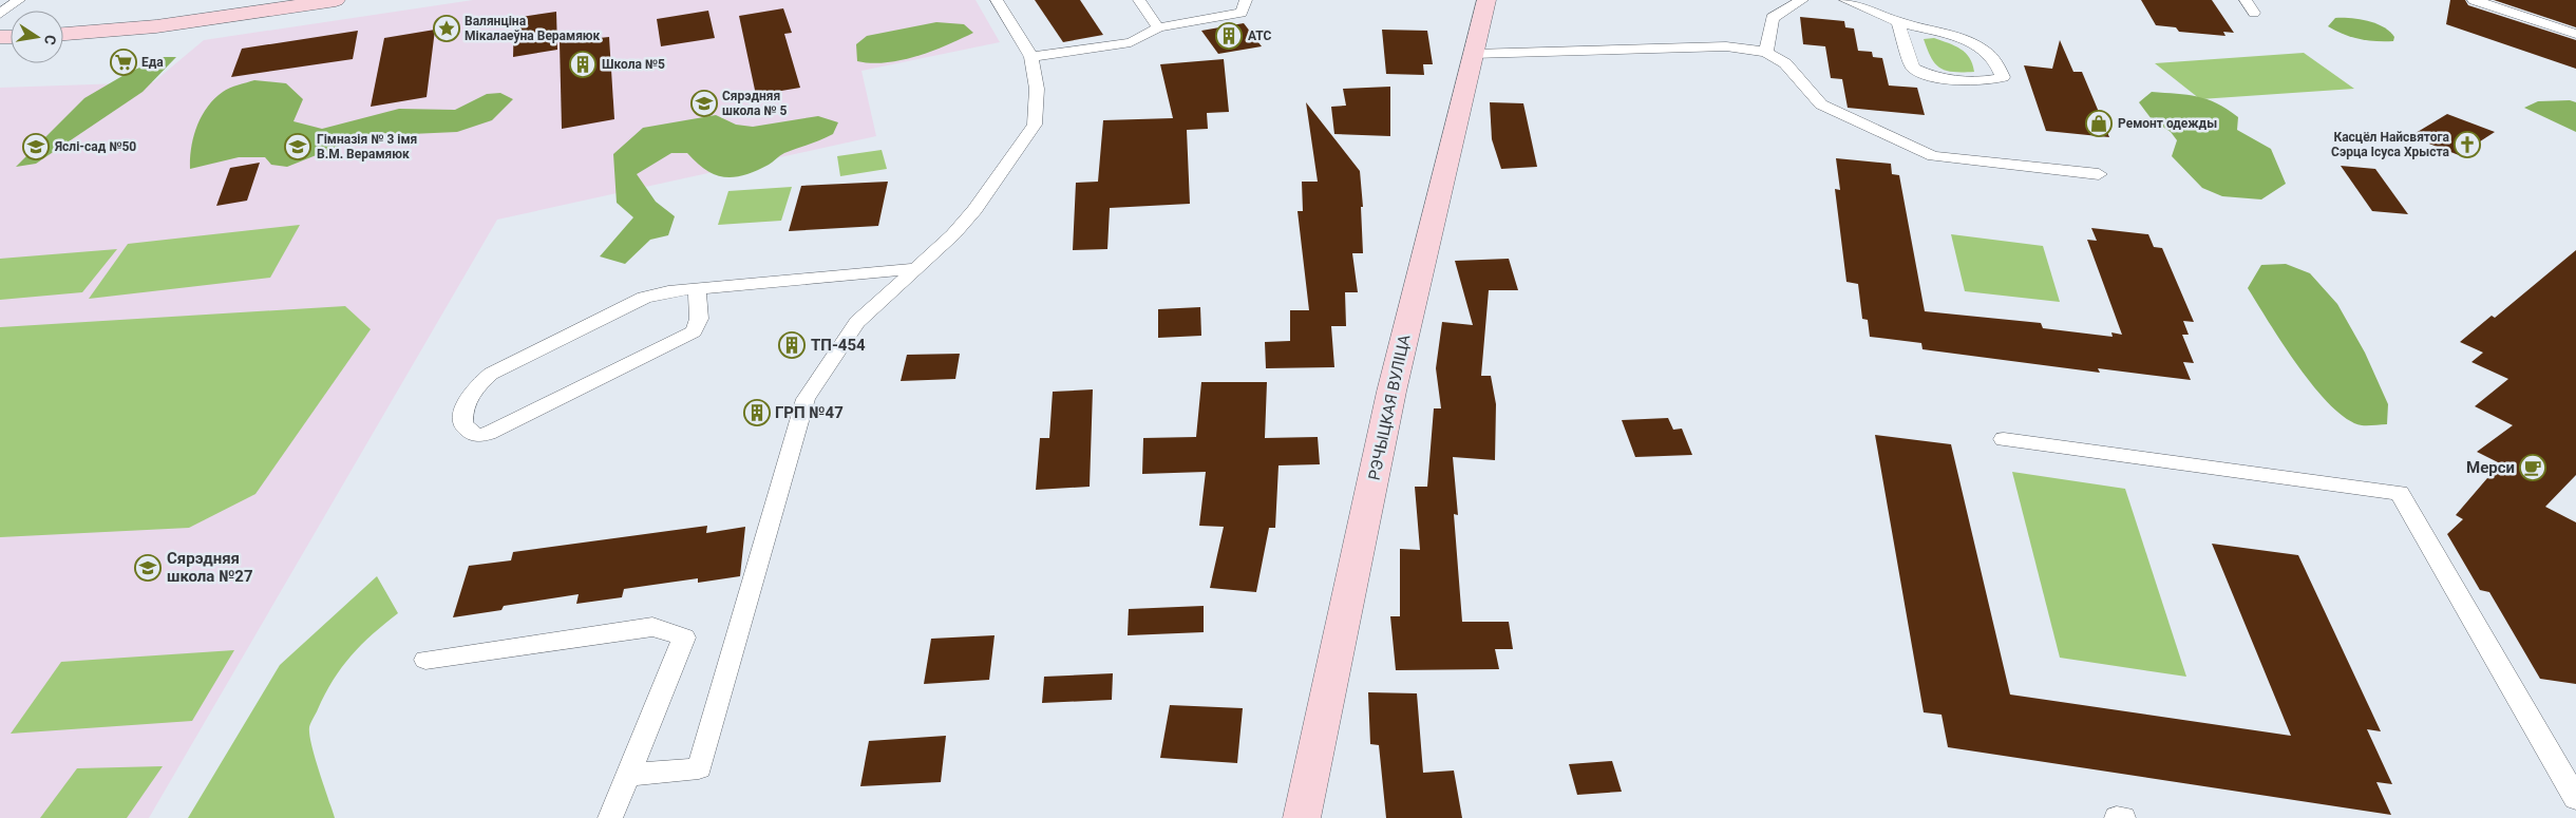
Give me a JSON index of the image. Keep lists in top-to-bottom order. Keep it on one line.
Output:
{"streets":{"main road":["РЭЧЫЦКАЯ ВУЛІЦА"]},"places":{"place":["Валянціна Мікалаеўна Верамяюк"],"building":["АТС","Школа №5","ТП-454","ГРП №47"],"supermarket":["Еда"],"school or university":["Сярэдняя школа № 5","Яслі-сад №50","Гімназія № 3 імя В.М. Верамяюк","Сярэдняя школа №27"],"shop":["Ремонт одежды"],"church":["Касцёл Найсвятога Сэрца Ісуса Хрыста"],"cafe":["Мерси"]},"north":"right"}
